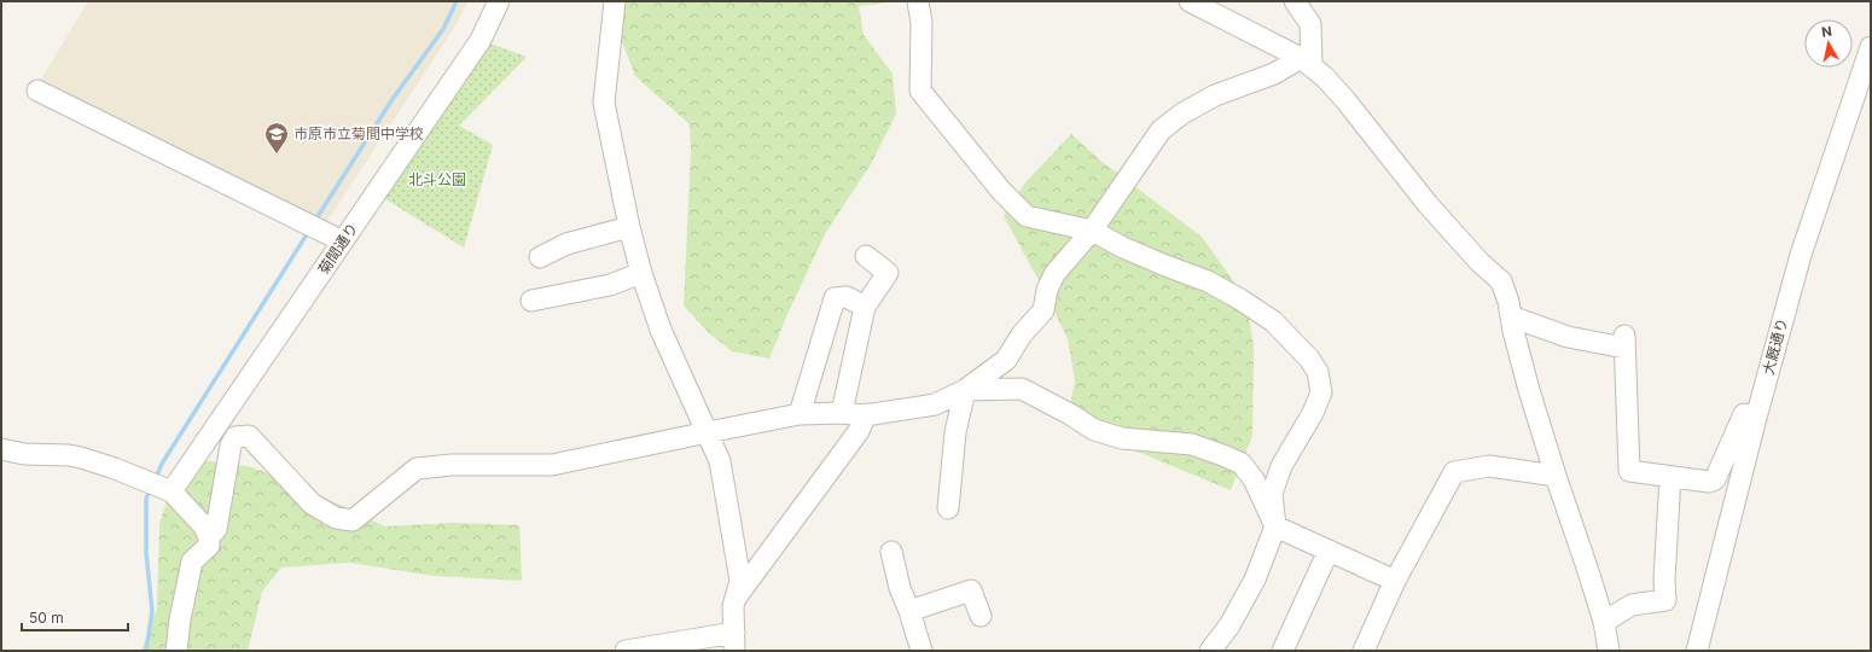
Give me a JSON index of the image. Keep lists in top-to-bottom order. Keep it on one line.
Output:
{"streets":{"street":["菊間通り","大厩通り"]},"parks":["北斗公園"],"places":{"school or university":["市原市立菊間中学校"]},"scale_bar":"50 m","north":"top"}
